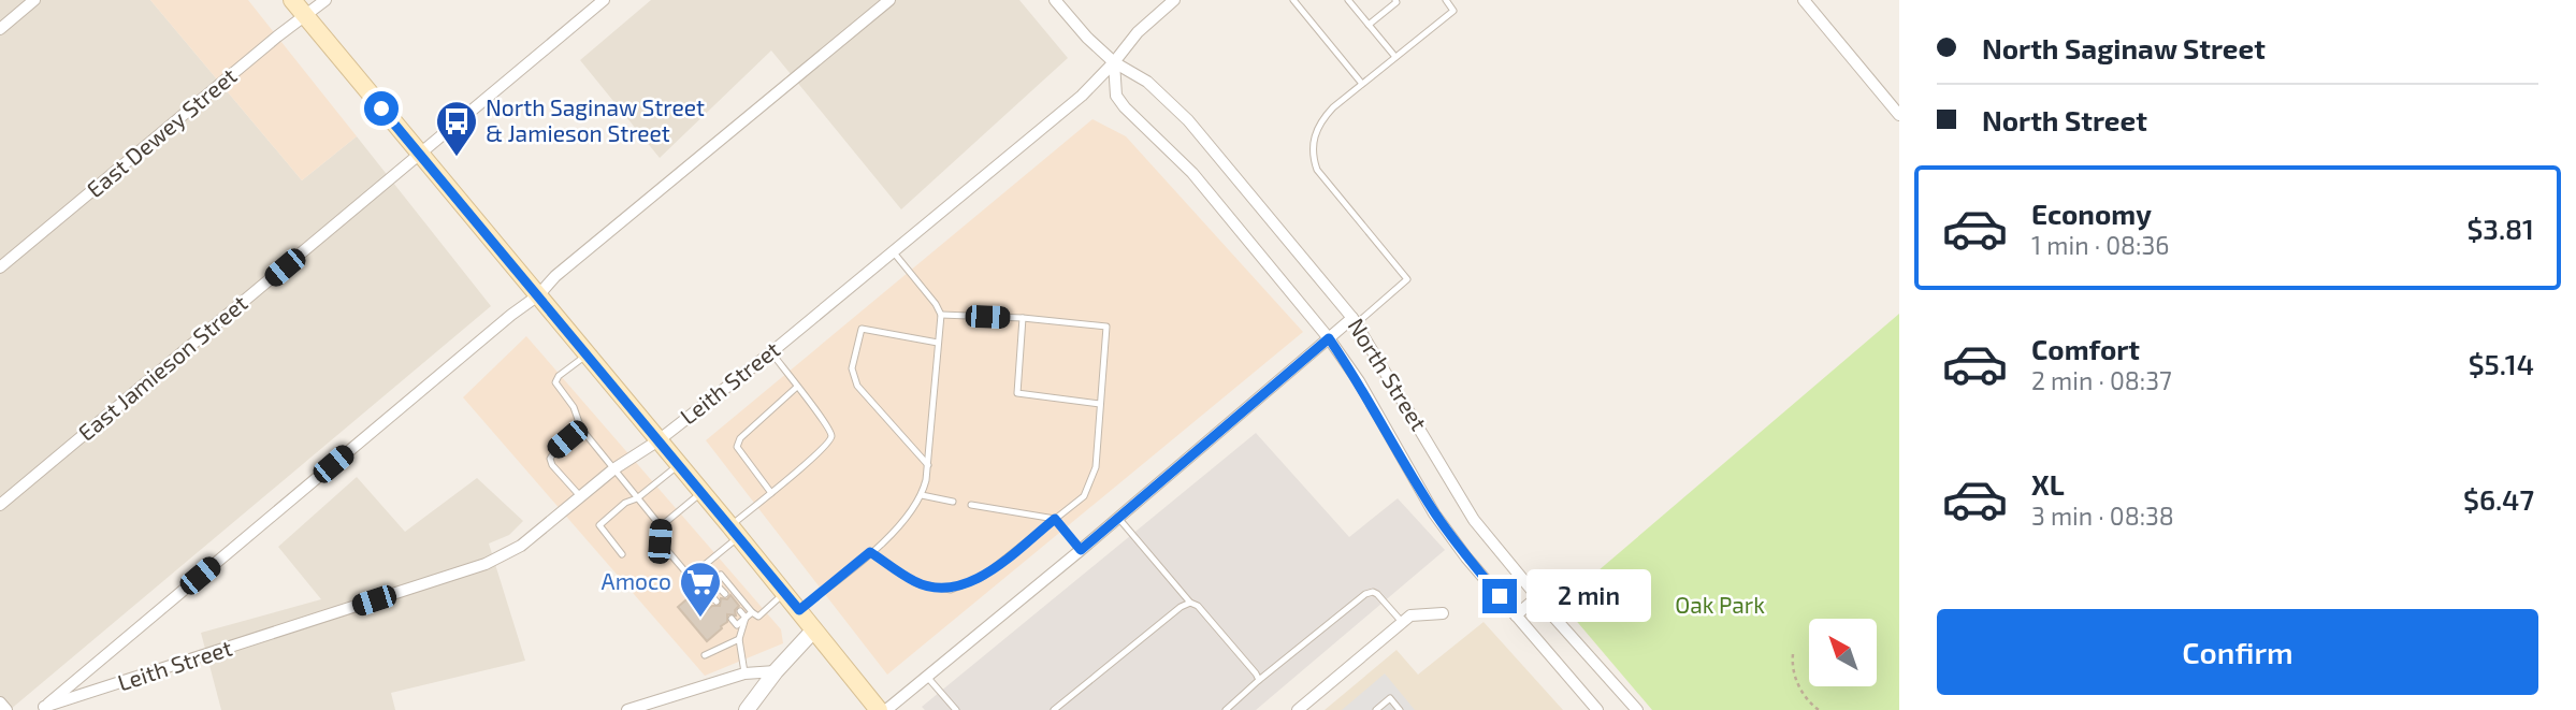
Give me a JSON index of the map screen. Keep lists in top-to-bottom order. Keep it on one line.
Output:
{"streets":{"street":["East Dewey Street","East Jamieson Street","North Street","Leith Street"]},"crossings":[["North Street","Leith Street"]],"parks":["Oak Park"],"places":{"bus stop":["North Saginaw Street & Jamieson Street"],"supermarket":["Amoco"]},"north":"top left","page":{"banner":["North Saginaw Street","North Street"],"list":[{"name":"Economy","note":"1 min · 08:36","value":"$3.81"},{"name":"Comfort","note":"2 min · 08:37","value":"$5.14"},{"name":"XL","note":"3 min · 08:38","value":"$6.47"}],"bubble":"2 min","buttons":"Confirm"}}
